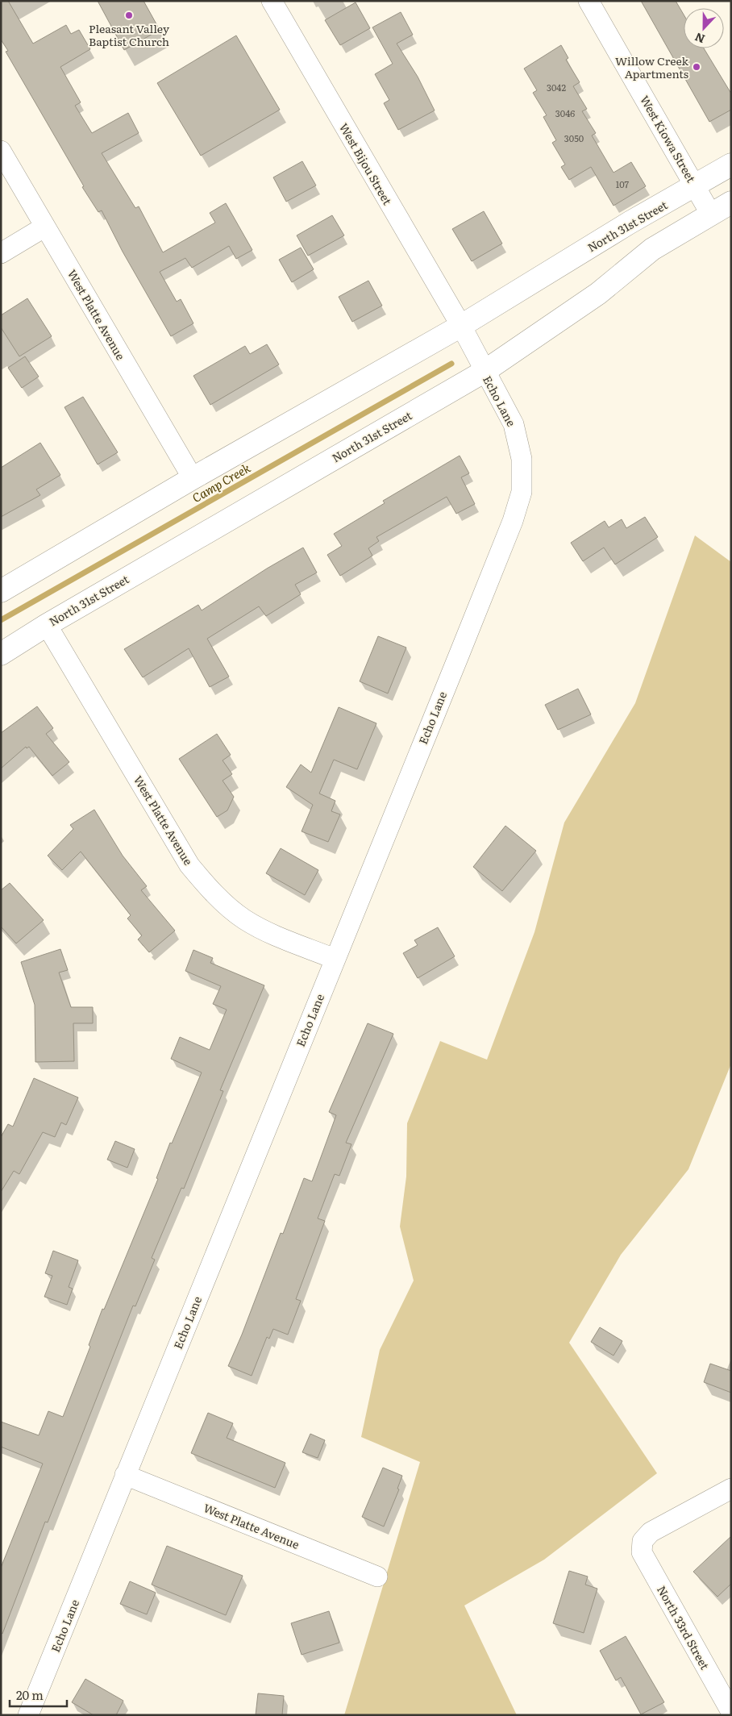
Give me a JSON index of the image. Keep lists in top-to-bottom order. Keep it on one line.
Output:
{"streets":{"main road":["North 31st Street"],"street":["West Kiowa Street","West Bijou Street","West Platte Avenue","Echo Lane","North 33rd Street"]},"crossings":[["West Kiowa Street","North 31st Street"],["West Bijou Street","North 31st Street"],["West Bijou Street","Echo Lane"],["North 31st Street","West Platte Avenue"],["North 31st Street","Echo Lane"],["West Platte Avenue","Echo Lane"]],"water":["Camp Creek"],"places":["Pleasant Valley Baptist Church","Willow Creek Apartments"],"house_numbers":["3042","3046","3050","107"],"scale_bar":"20 m","north":"bottom"}
